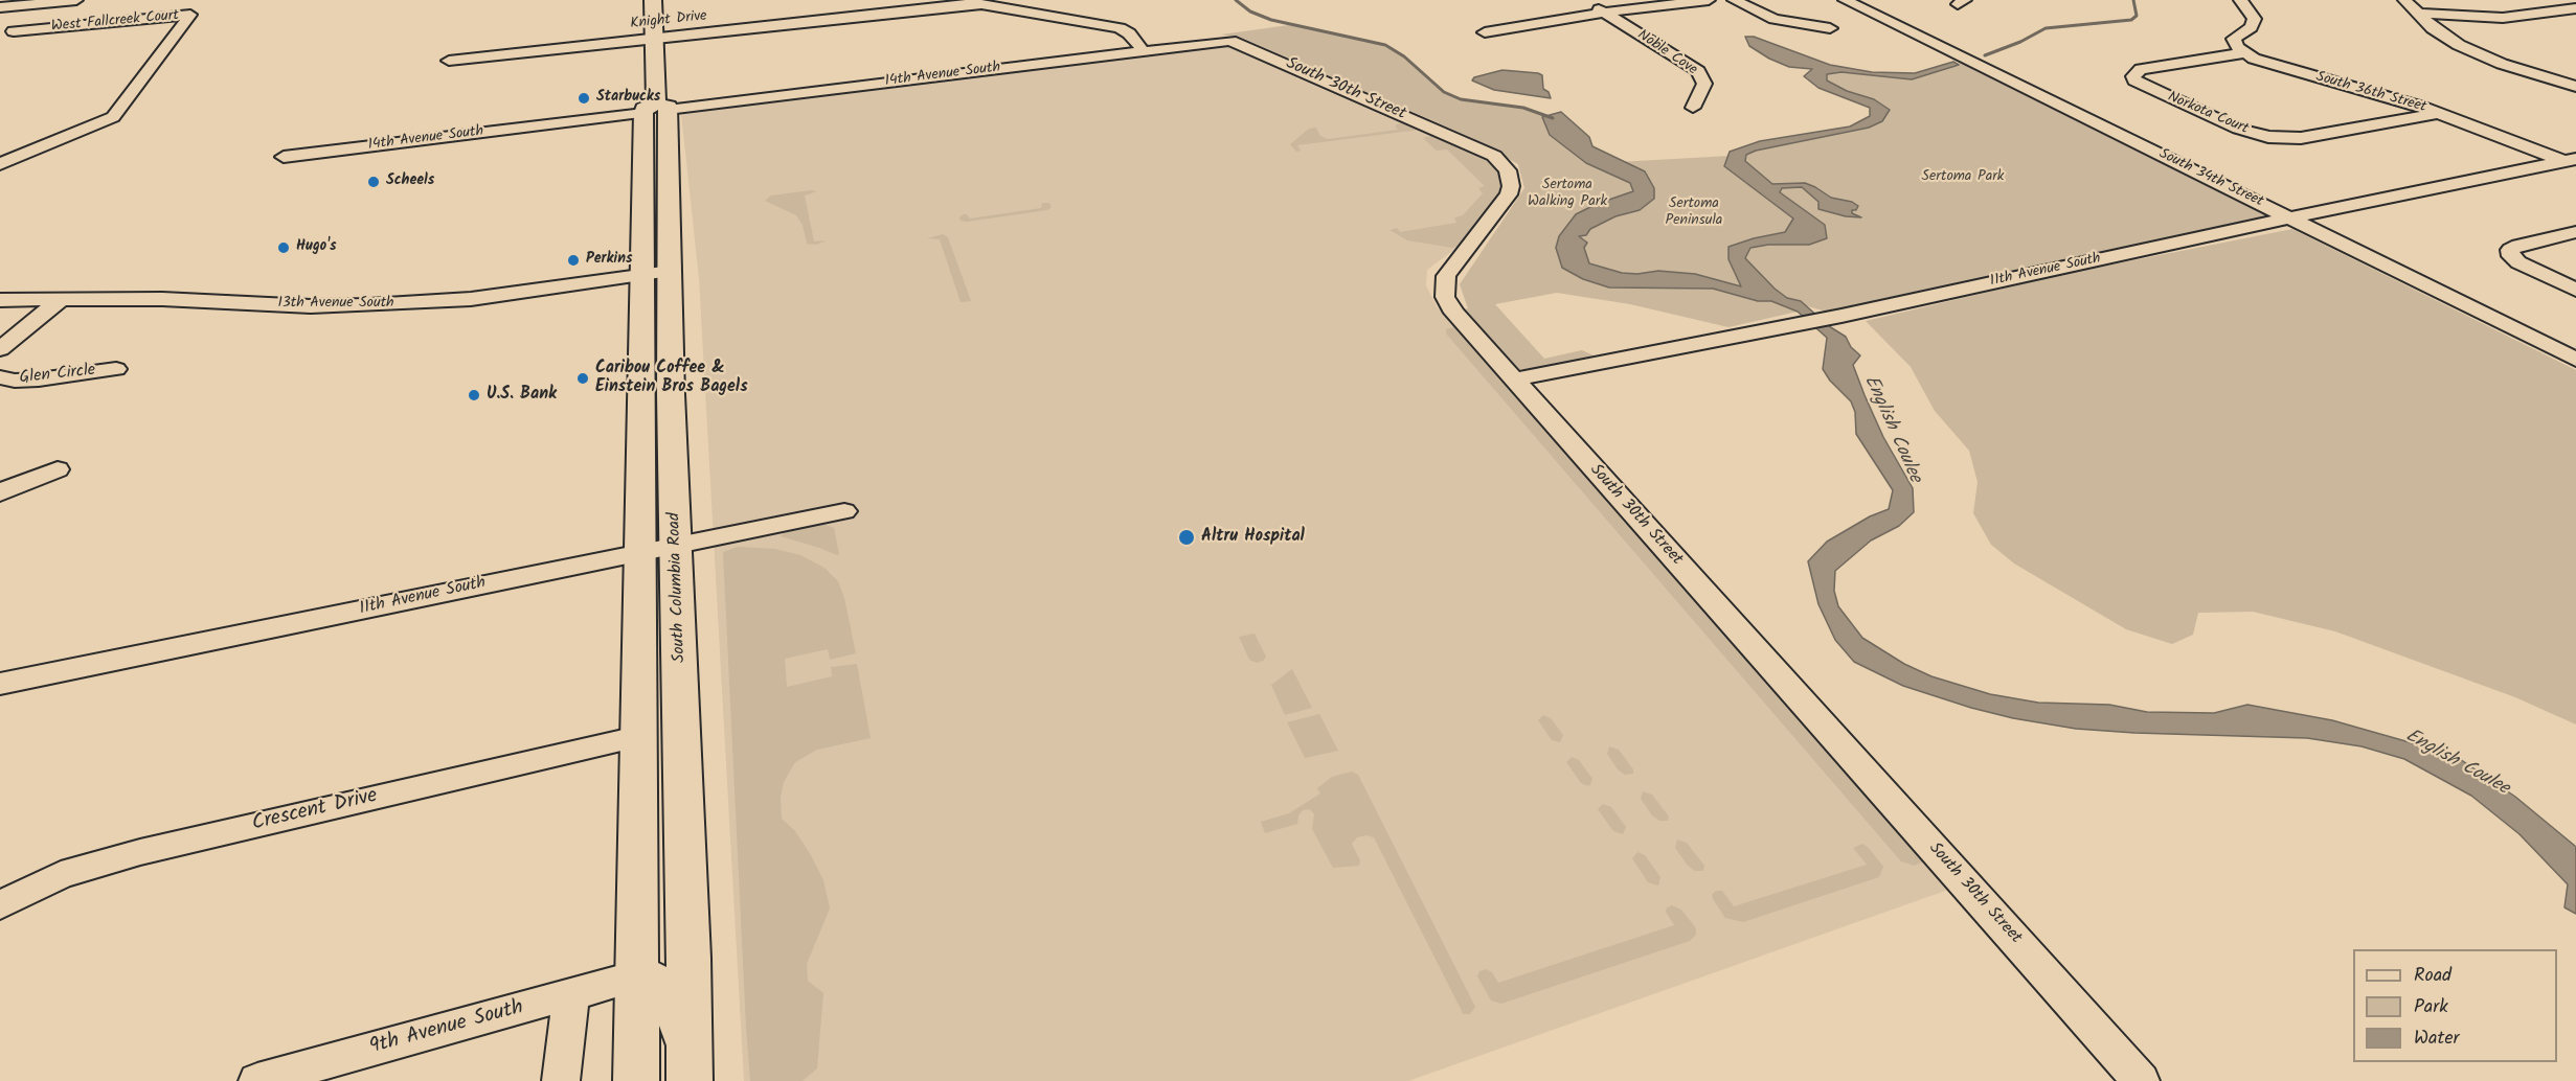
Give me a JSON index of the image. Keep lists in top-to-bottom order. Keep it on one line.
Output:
{"streets":{"main road":["South Columbia Road"],"street":["Knight Drive","West Fallcreek Court","Noble Cove","14th Avenue South","South 30th Street","South 36th Street","Norkota Court","South 34th Street","11th Avenue South","13th Avenue South","Glen Circle","Crescent Drive","9th Avenue South"]},"crossings":[["Knight Drive","14th Avenue South"],["Knight Drive","South Columbia Road"],["14th Avenue South","South 30th Street"],["14th Avenue South","South Columbia Road"],["South 30th Street","11th Avenue South"],["South 36th Street","Norkota Court"],["South 36th Street","11th Avenue South"],["South 34th Street","11th Avenue South"],["11th Avenue South","South Columbia Road"],["13th Avenue South","South Columbia Road"],["South Columbia Road","Crescent Drive"],["South Columbia Road","9th Avenue South"]],"water":["English Coulee"],"parks":["Sertoma Park","Sertoma Walking Park","Sertoma Peninsula"],"places":["Starbucks","Scheels","Hugo's","Perkins","Caribou Coffee & Einstein Bros Bagels","U.S. Bank","Altru Hospital"],"legend":["Road","Park","Water"]}
